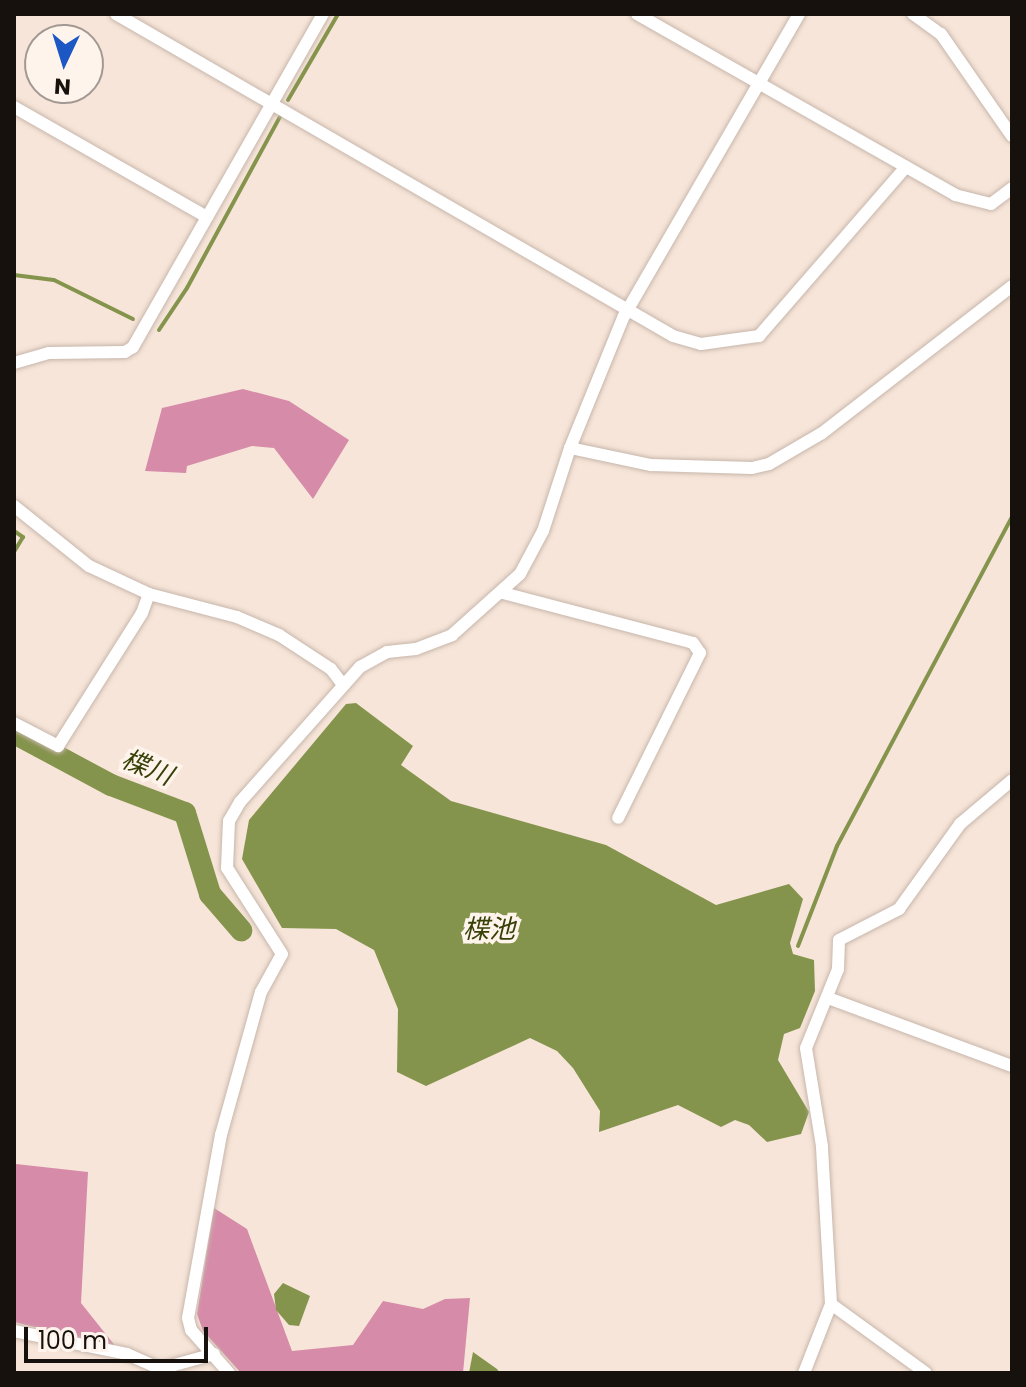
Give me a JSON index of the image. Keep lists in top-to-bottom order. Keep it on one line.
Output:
{"water":["楪川","楪池"],"scale_bar":"100 m","north":"bottom"}
